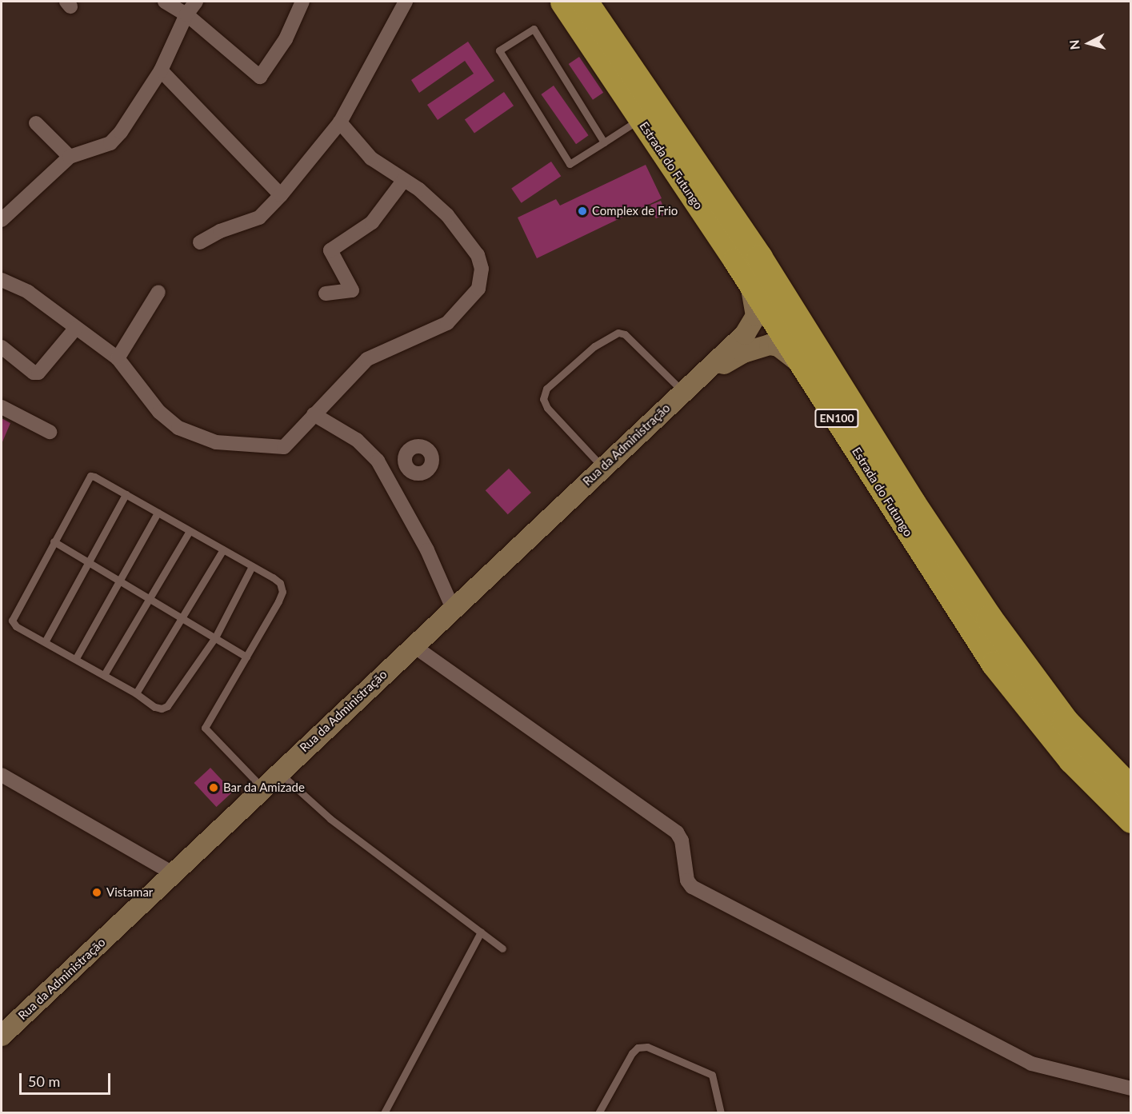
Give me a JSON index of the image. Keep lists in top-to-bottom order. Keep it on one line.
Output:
{"streets":{"highway":["Estrada do Futungo","EN100"],"street":["Rua da Administração"]},"places":["Complex de Frio","Bar da Amizade","Vistamar"],"scale_bar":"50 m","north":"left"}
